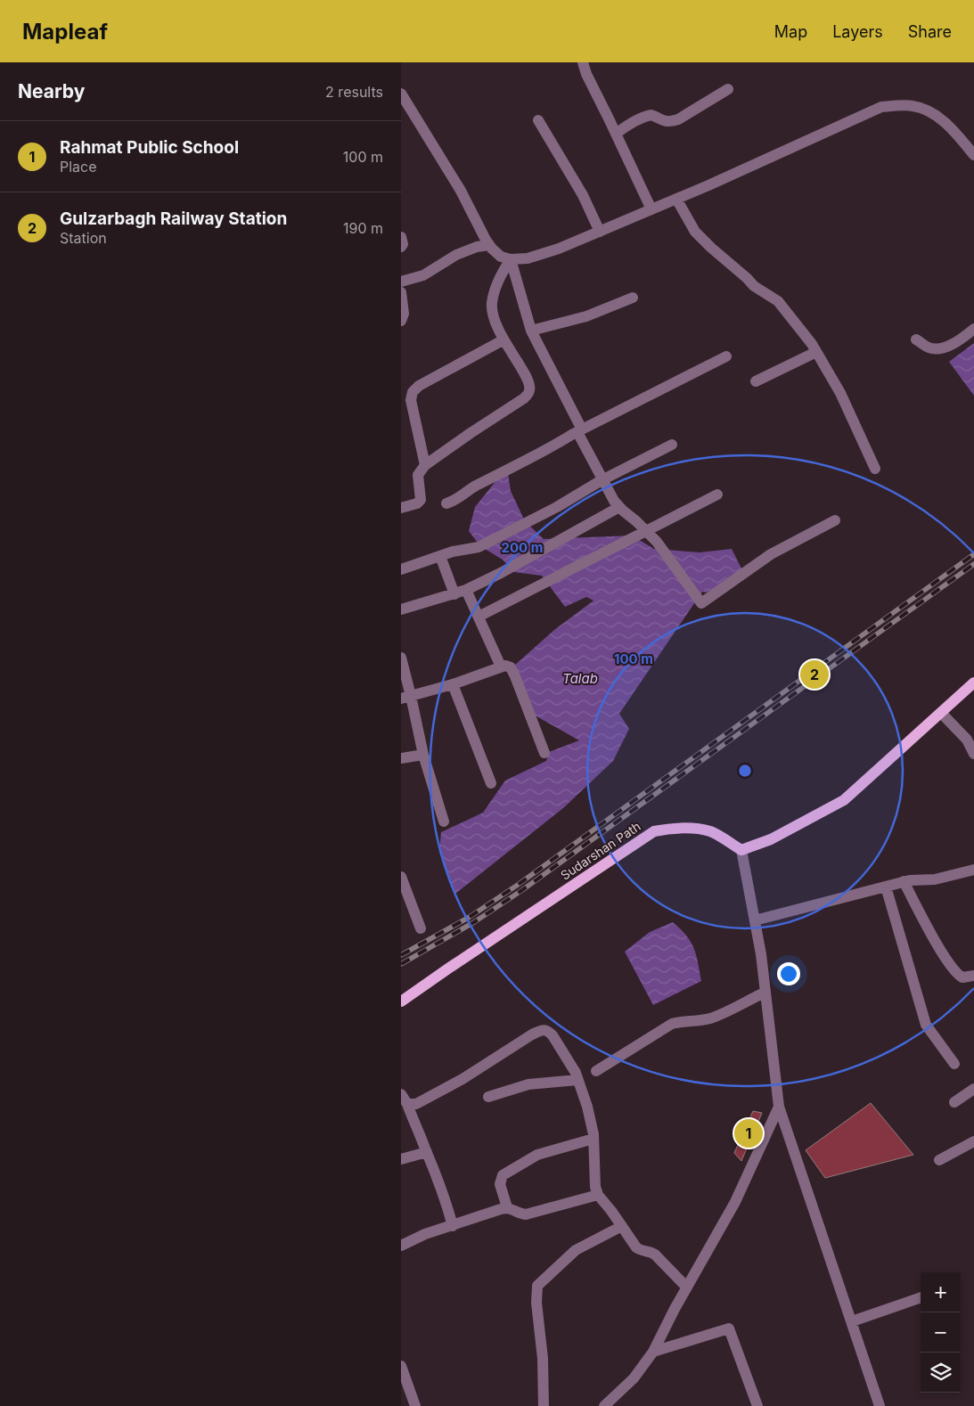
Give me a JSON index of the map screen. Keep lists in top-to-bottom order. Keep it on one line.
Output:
{"streets":{"main road":["Sudarshan Path"]},"water":["Talab"],"page":{"header":"Mapleaf","nav":["Map","Layers","Share"],"heading":["Nearby","2 results"],"list":[{"mark":"1","name":"Rahmat Public School","note":"Place","value":"100 m"},{"mark":"2","name":"Gulzarbagh Railway Station","note":"Station","value":"190 m"}],"pins":["2","1"],"map_buttons":["+","−"]},"rings":["200 m","100 m"]}
